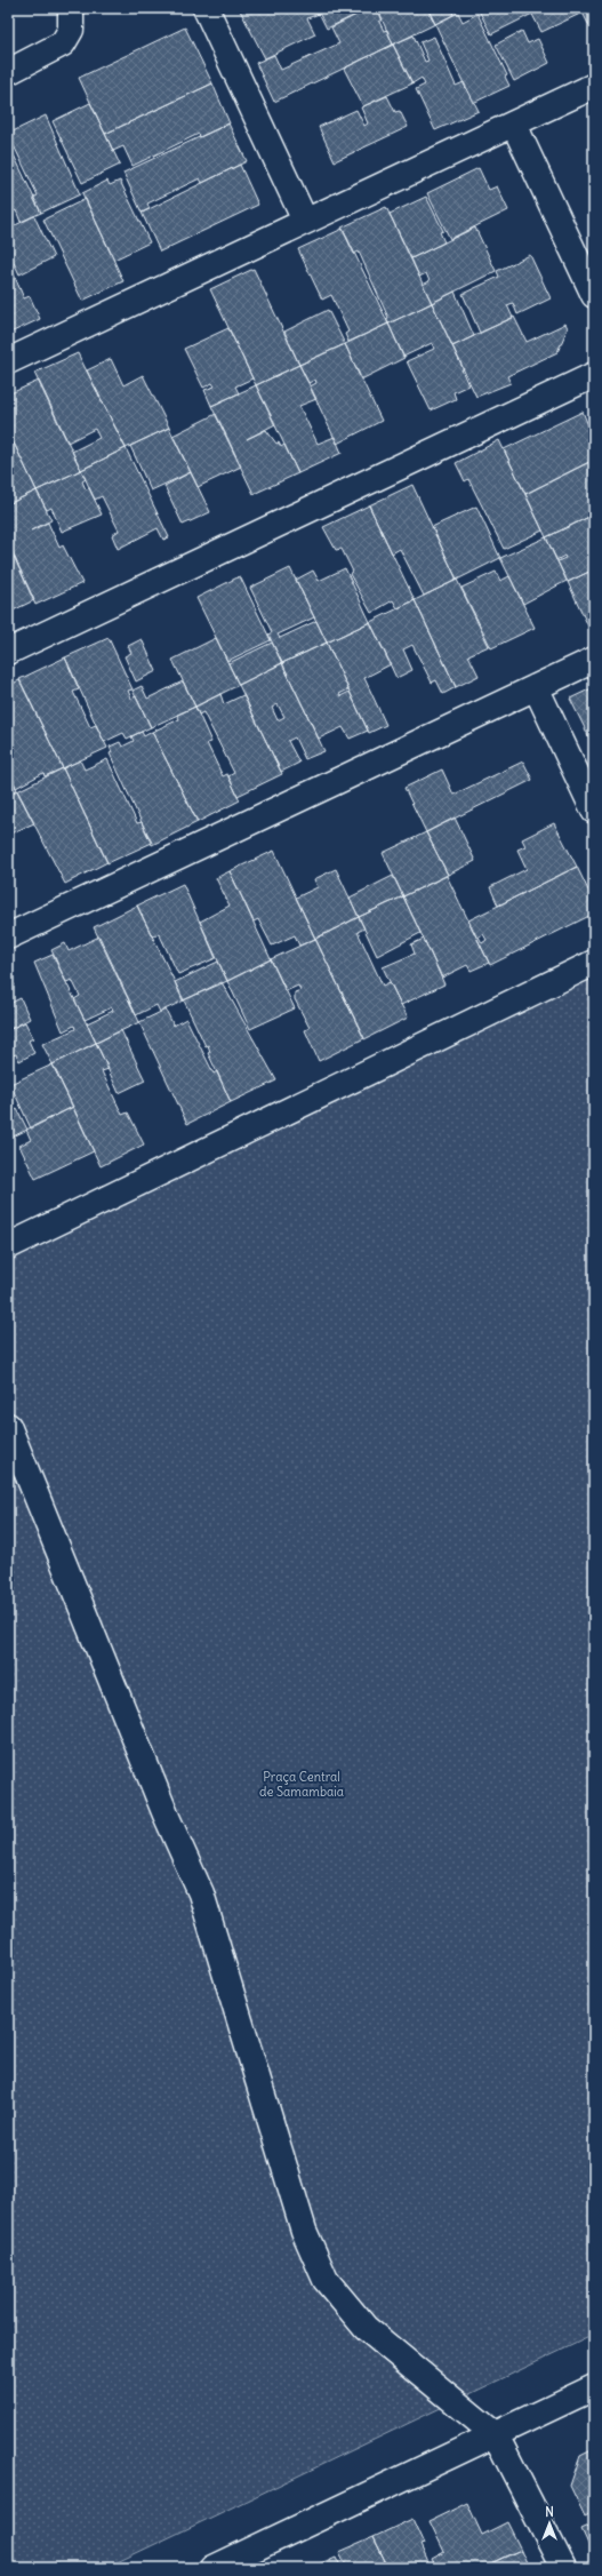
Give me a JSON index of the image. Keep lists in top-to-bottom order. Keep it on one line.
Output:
{"parks":["Praça Central de Samambaia"],"north":"top"}
